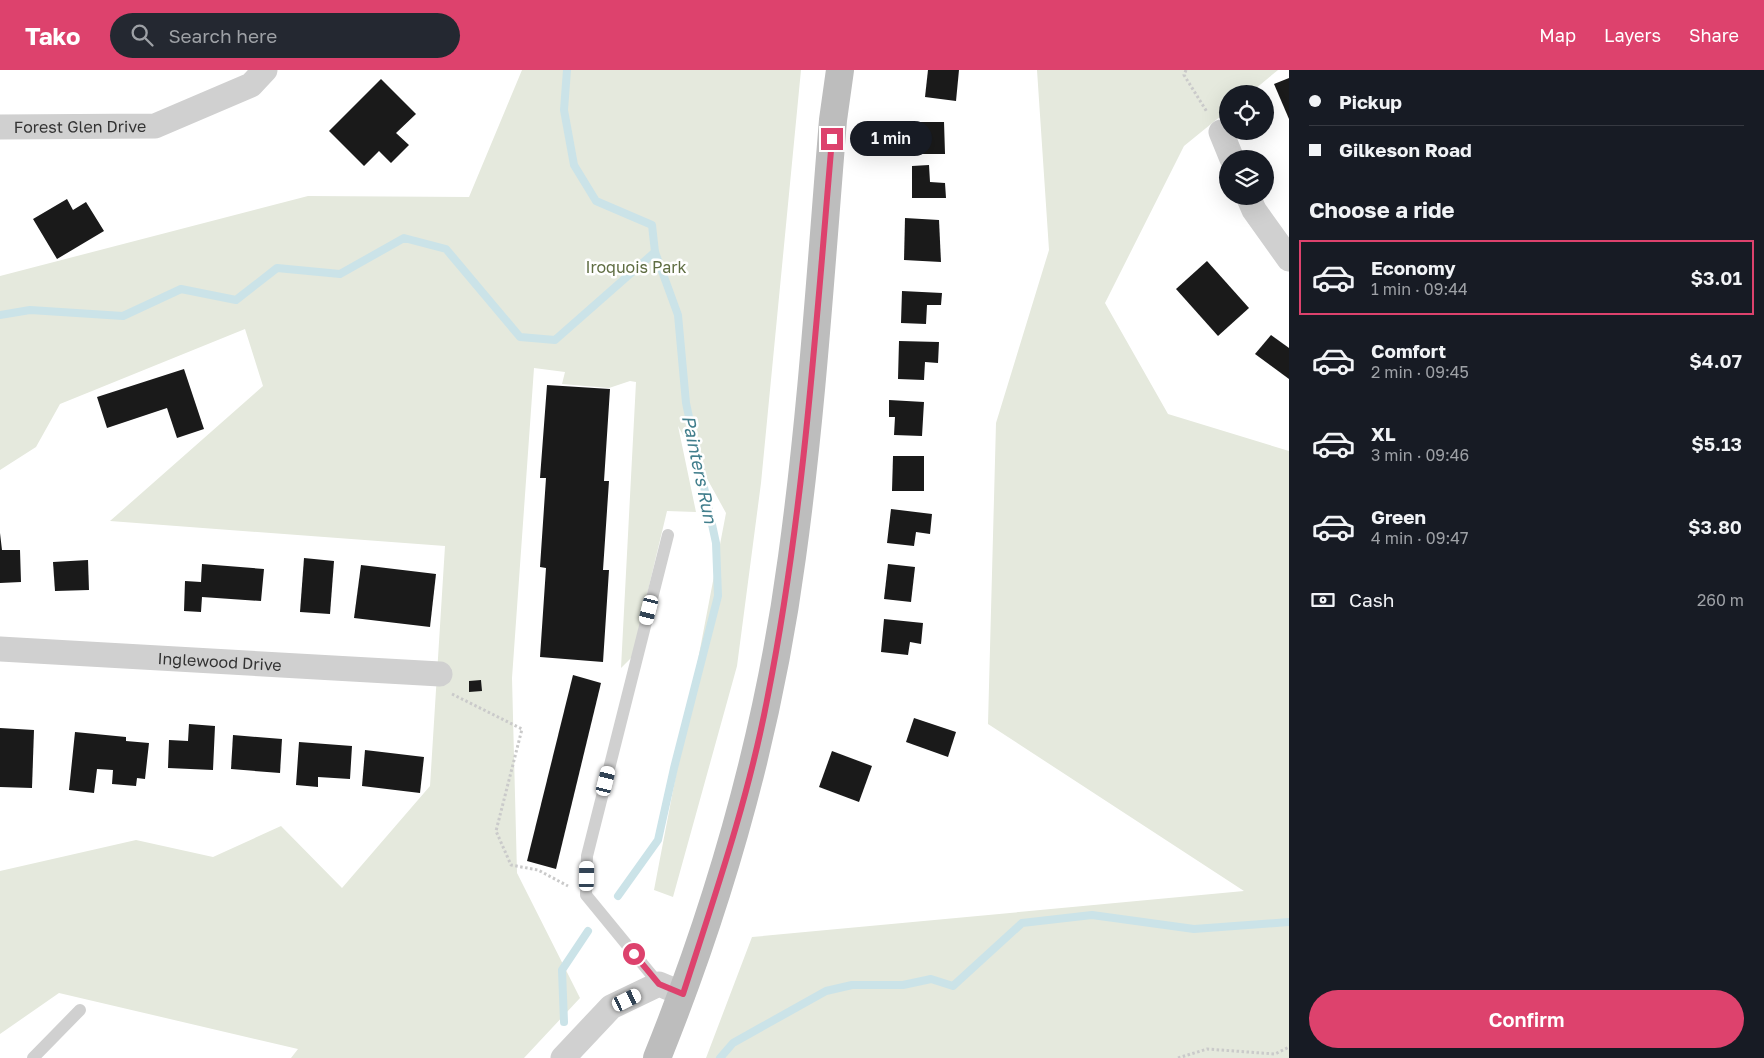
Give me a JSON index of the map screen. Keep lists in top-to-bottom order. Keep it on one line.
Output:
{"streets":{"street":["Forest Glen Drive","Inglewood Drive"]},"water":["Painters Run"],"parks":["Iroquois Park"],"page":{"header":"Tako","search":"Search here","nav":["Map","Layers","Share"],"banner":["Pickup","Gilkeson Road"],"bubble":"1 min","heading":"Choose a ride","list":[{"name":"Economy","note":"1 min · 09:44","value":"$3.01"},{"name":"Comfort","note":"2 min · 09:45","value":"$4.07"},{"name":"XL","note":"3 min · 09:46","value":"$5.13"},{"name":"Green","note":"4 min · 09:47","value":"$3.80"}],"pay":["Cash","260 m"],"buttons":"Confirm"}}
